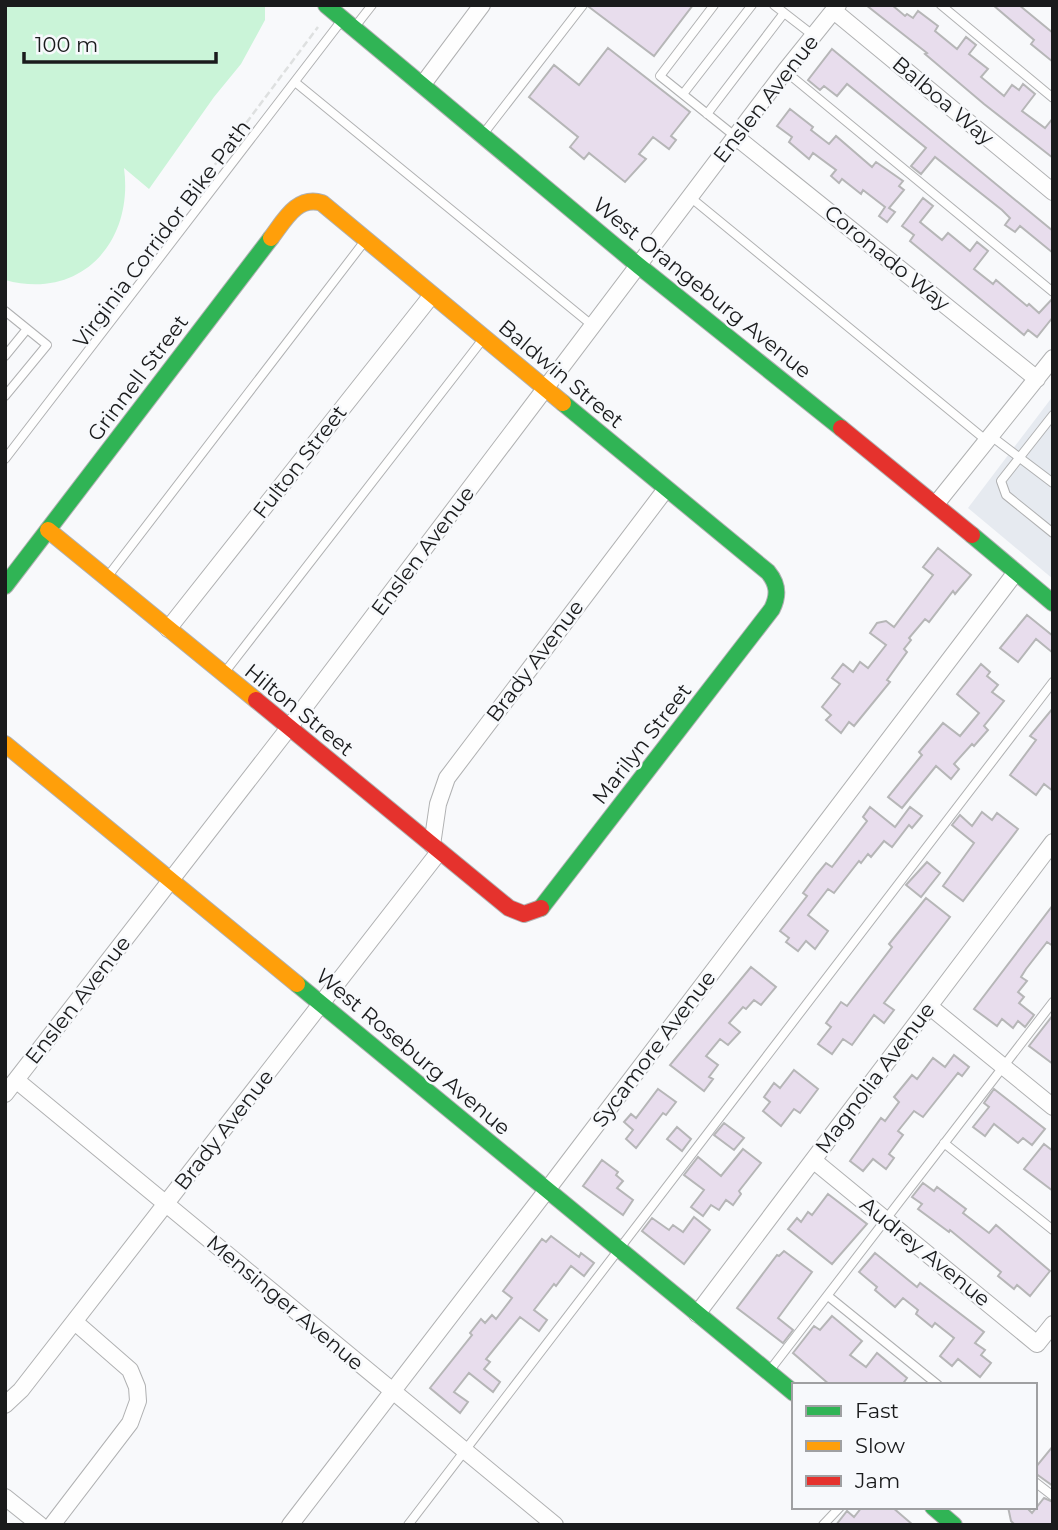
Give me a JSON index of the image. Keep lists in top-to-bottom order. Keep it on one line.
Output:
{"streets":{"street":["Enslen Avenue","Balboa Way","Coronado Way","West Orangeburg Avenue","Baldwin Street","Grinnell Street","Fulton Street","Brady Avenue","Hilton Street","Marilyn Street","Sycamore Avenue","West Roseburg Avenue","Magnolia Avenue","Audrey Avenue","Mensinger Avenue"],"path":["Virginia Corridor Bike Path"]},"crossings":[["Enslen Avenue","Balboa Way"],["Enslen Avenue","Coronado Way"],["Enslen Avenue","West Orangeburg Avenue"],["Enslen Avenue","Baldwin Street"],["Enslen Avenue","Hilton Street"],["Enslen Avenue","West Roseburg Avenue"],["Enslen Avenue","Mensinger Avenue"],["West Orangeburg Avenue","Sycamore Avenue"],["Baldwin Street","Grinnell Street"],["Baldwin Street","Fulton Street"],["Baldwin Street","Brady Avenue"],["Baldwin Street","Marilyn Street"],["Grinnell Street","Hilton Street"],["Fulton Street","Hilton Street"],["Brady Avenue","Hilton Street"],["Brady Avenue","West Roseburg Avenue"],["Brady Avenue","Mensinger Avenue"],["Hilton Street","Marilyn Street"],["Sycamore Avenue","West Roseburg Avenue"],["Sycamore Avenue","Mensinger Avenue"],["West Roseburg Avenue","Magnolia Avenue"],["Magnolia Avenue","Audrey Avenue"]],"legend":["Fast","Slow","Jam"],"scale_bar":"100 m"}
